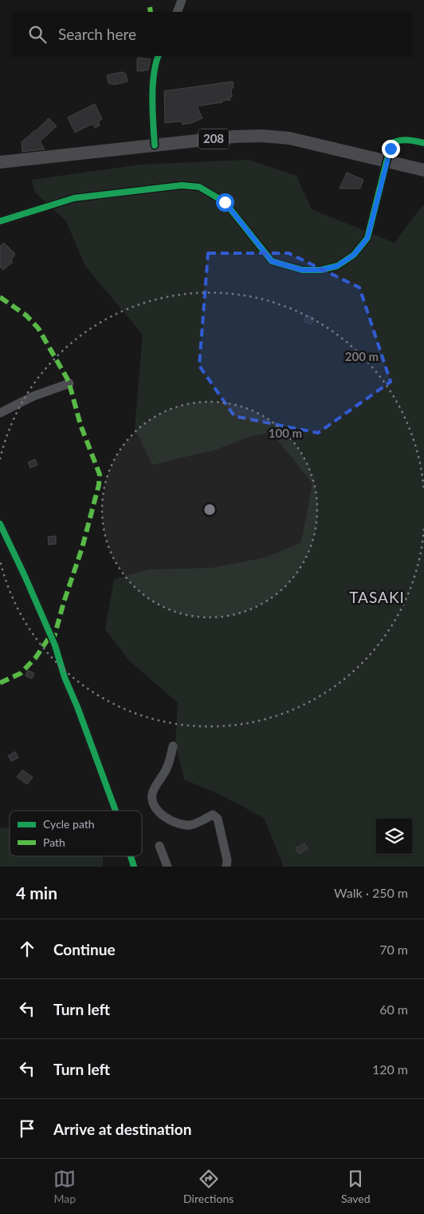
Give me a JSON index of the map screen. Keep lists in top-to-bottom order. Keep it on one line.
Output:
{"streets":{"highway":["208"]},"districts":["TASAKI"],"legend":["Cycle path","Path"],"page":{"search":"Search here","heading":["4 min","Walk · 250 m"],"list":[["Continue","70 m"],["Turn left","60 m"],["Turn left","120 m"],"Arrive at destination"],"nav":["Map","Directions","Saved"]},"rings":["200 m","100 m"]}
